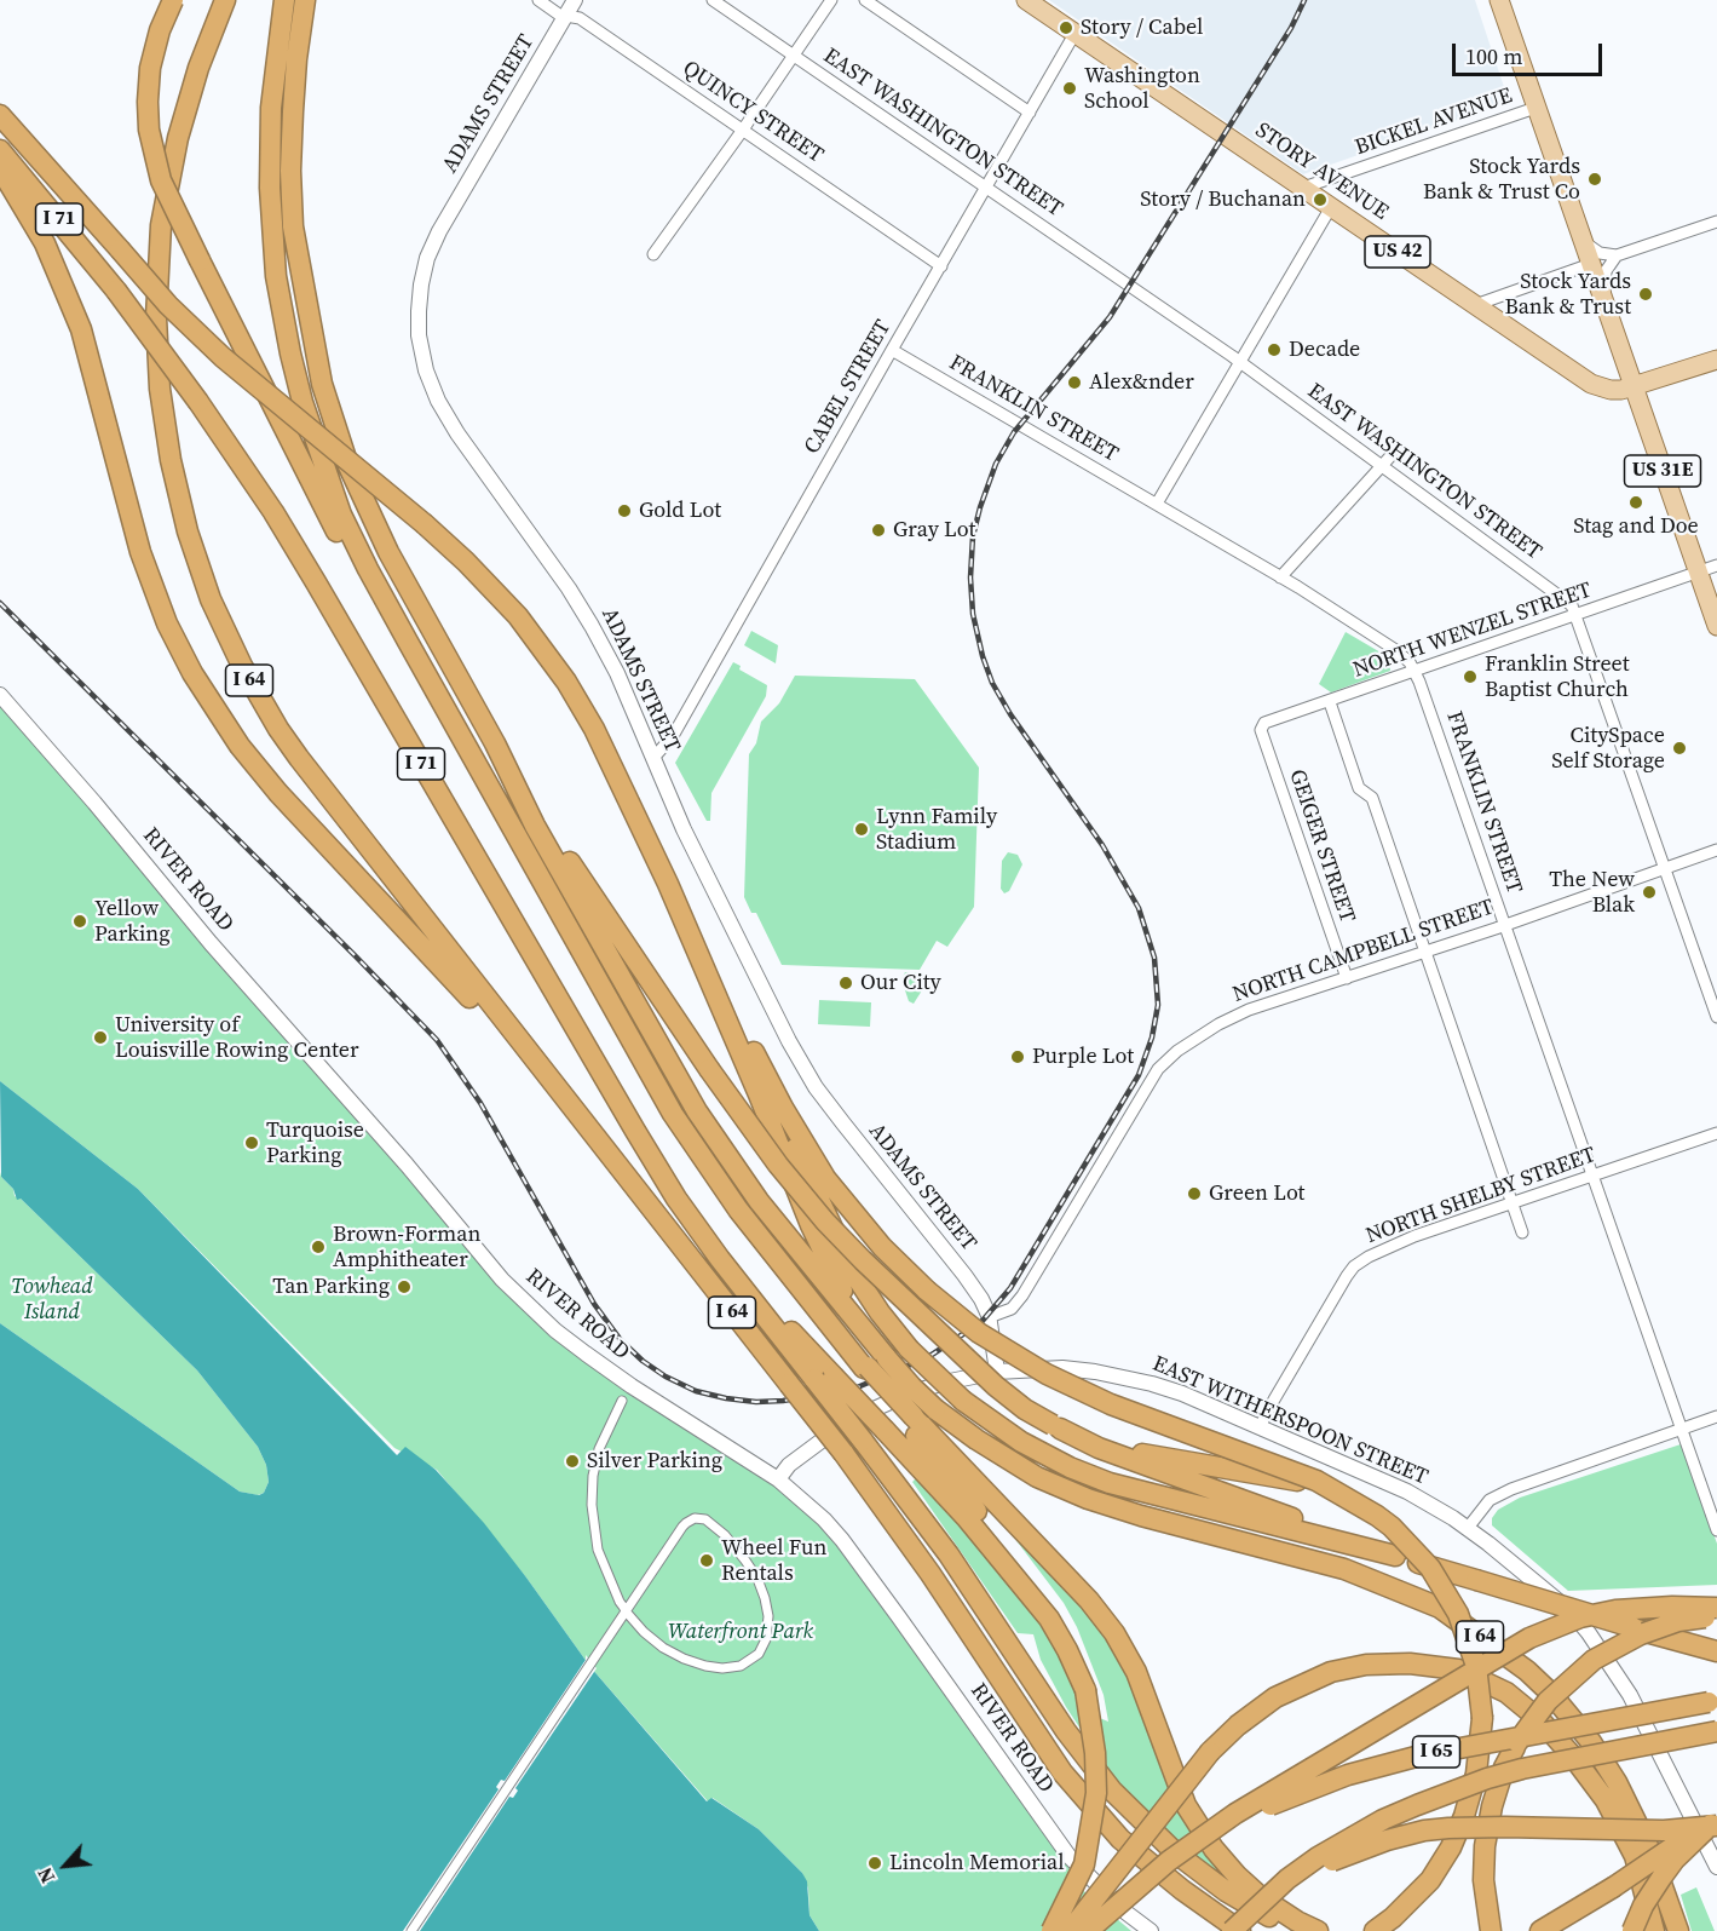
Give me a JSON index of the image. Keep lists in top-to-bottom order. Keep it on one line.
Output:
{"streets":{"highway":["I 71","I 64","I 65"],"main road":["STORY AVENUE","US 42","US 31E"],"street":["ADAMS STREET","QUINCY STREET","BICKEL AVENUE","EAST WASHINGTON STREET","CABEL STREET","FRANKLIN STREET","NORTH WENZEL STREET","GEIGER STREET","RIVER ROAD","NORTH CAMPBELL STREET","NORTH SHELBY STREET","EAST WITHERSPOON STREET"]},"crossings":[["ADAMS STREET","QUINCY STREET"],["ADAMS STREET","CABEL STREET"],["ADAMS STREET","NORTH CAMPBELL STREET"],["ADAMS STREET","EAST WITHERSPOON STREET"],["QUINCY STREET","CABEL STREET"],["BICKEL AVENUE","STORY AVENUE"],["EAST WASHINGTON STREET","CABEL STREET"],["EAST WASHINGTON STREET","NORTH WENZEL STREET"],["EAST WASHINGTON STREET","NORTH CAMPBELL STREET"],["STORY AVENUE","CABEL STREET"],["STORY AVENUE","US 31E"],["CABEL STREET","FRANKLIN STREET"],["FRANKLIN STREET","NORTH WENZEL STREET"],["FRANKLIN STREET","NORTH CAMPBELL STREET"],["FRANKLIN STREET","NORTH SHELBY STREET"],["US 31E","NORTH WENZEL STREET"],["NORTH WENZEL STREET","GEIGER STREET"],["GEIGER STREET","NORTH CAMPBELL STREET"],["RIVER ROAD","EAST WITHERSPOON STREET"],["NORTH SHELBY STREET","EAST WITHERSPOON STREET"]],"parks":["Towhead Island","Waterfront Park"],"places":["Story / Cabel","Washington School","Stock Yards Bank & Trust Co","Story / Buchanan","Stock Yards Bank & Trust","Decade","Alex&nder","Stag and Doe","Gold Lot","Gray Lot","Franklin Street Baptist Church","CitySpace Self Storage","Lynn Family Stadium","The New Blak","Yellow Parking","Our City","University of Louisville Rowing Center","Purple Lot","Turquoise Parking","Green Lot","Brown-Forman Amphitheater","Tan Parking","Silver Parking","Wheel Fun Rentals","Lincoln Memorial"],"scale_bar":"100 m","north":"bottom left"}
